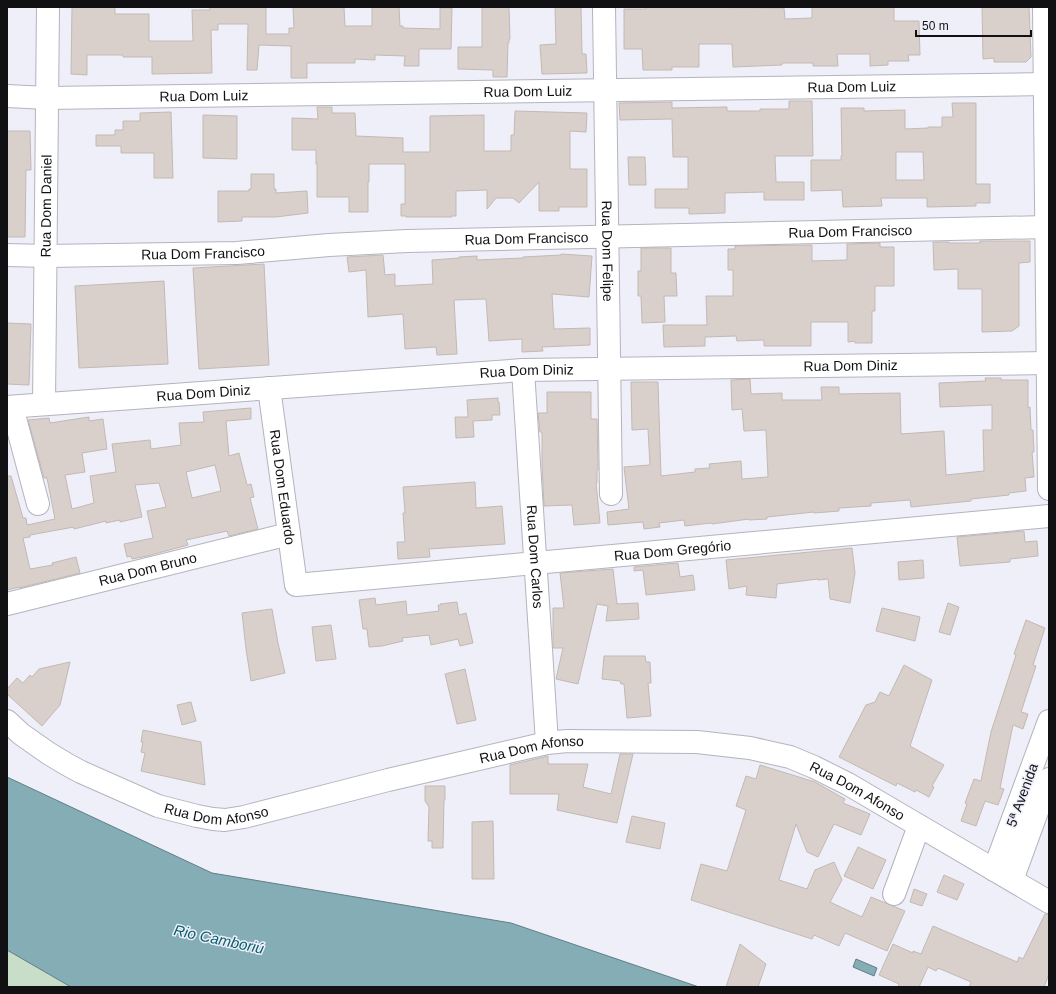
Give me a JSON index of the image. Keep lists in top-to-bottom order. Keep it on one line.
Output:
{"streets":{"street":["Rua Dom Luiz","Rua Dom Daniel","Rua Dom Francisco","Rua Dom Felipe","Rua Dom Diniz","Rua Dom Eduardo","Rua Dom Gregório","Rua Dom Carlos","Rua Dom Bruno","Rua Dom Afonso","5ª Avenida"]},"crossings":[["Rua Dom Luiz","Rua Dom Daniel"],["Rua Dom Luiz","Rua Dom Felipe"],["Rua Dom Daniel","Rua Dom Francisco"],["Rua Dom Daniel","Rua Dom Diniz"],["Rua Dom Francisco","Rua Dom Felipe"],["Rua Dom Felipe","Rua Dom Diniz"],["Rua Dom Diniz","Rua Dom Eduardo"],["Rua Dom Diniz","Rua Dom Carlos"],["Rua Dom Eduardo","Rua Dom Gregório"],["Rua Dom Eduardo","Rua Dom Bruno"],["Rua Dom Gregório","Rua Dom Carlos"],["Rua Dom Carlos","Rua Dom Afonso"],["Rua Dom Afonso","5ª Avenida"]],"water":["Rio Camboriú"],"scale_bar":"50 m"}
